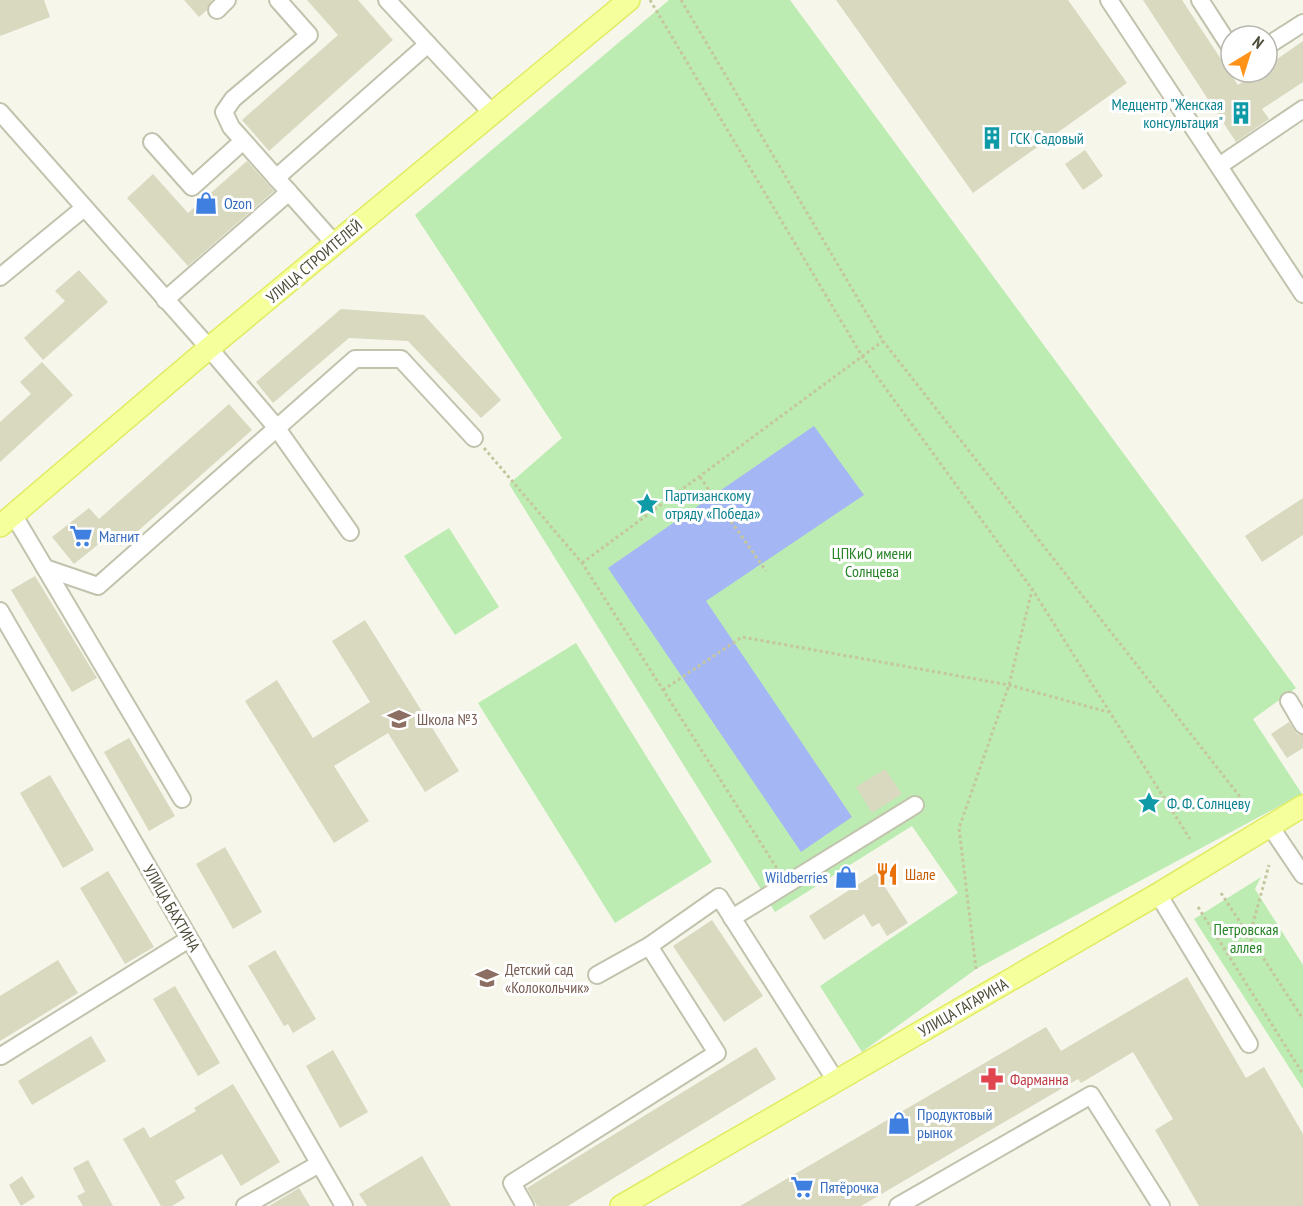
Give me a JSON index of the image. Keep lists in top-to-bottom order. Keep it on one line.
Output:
{"streets":{"main road":["УЛИЦА СТРОИТЕЛЕЙ","УЛИЦА ГАГАРИНА"],"street":["УЛИЦА БАХТИНА"]},"parks":["ЦПКиО имени Солнцева","Петровская аллея"],"places":{"building":["Медцентр \"Женская консультация\"","ГСК Садовый"],"shop":["Ozon","Wildberries","Продуктовый рынок"],"place":["Партизанскому отряду «Победа»","Ф. Ф. Солнцеву"],"supermarket":["Магнит","Пятёрочка"],"school or university":["Школа №3","Детский сад «Колокольчик»"],"restaurant":["Шале"],"pharmacy":["Фарманна"]},"north":"top right"}
